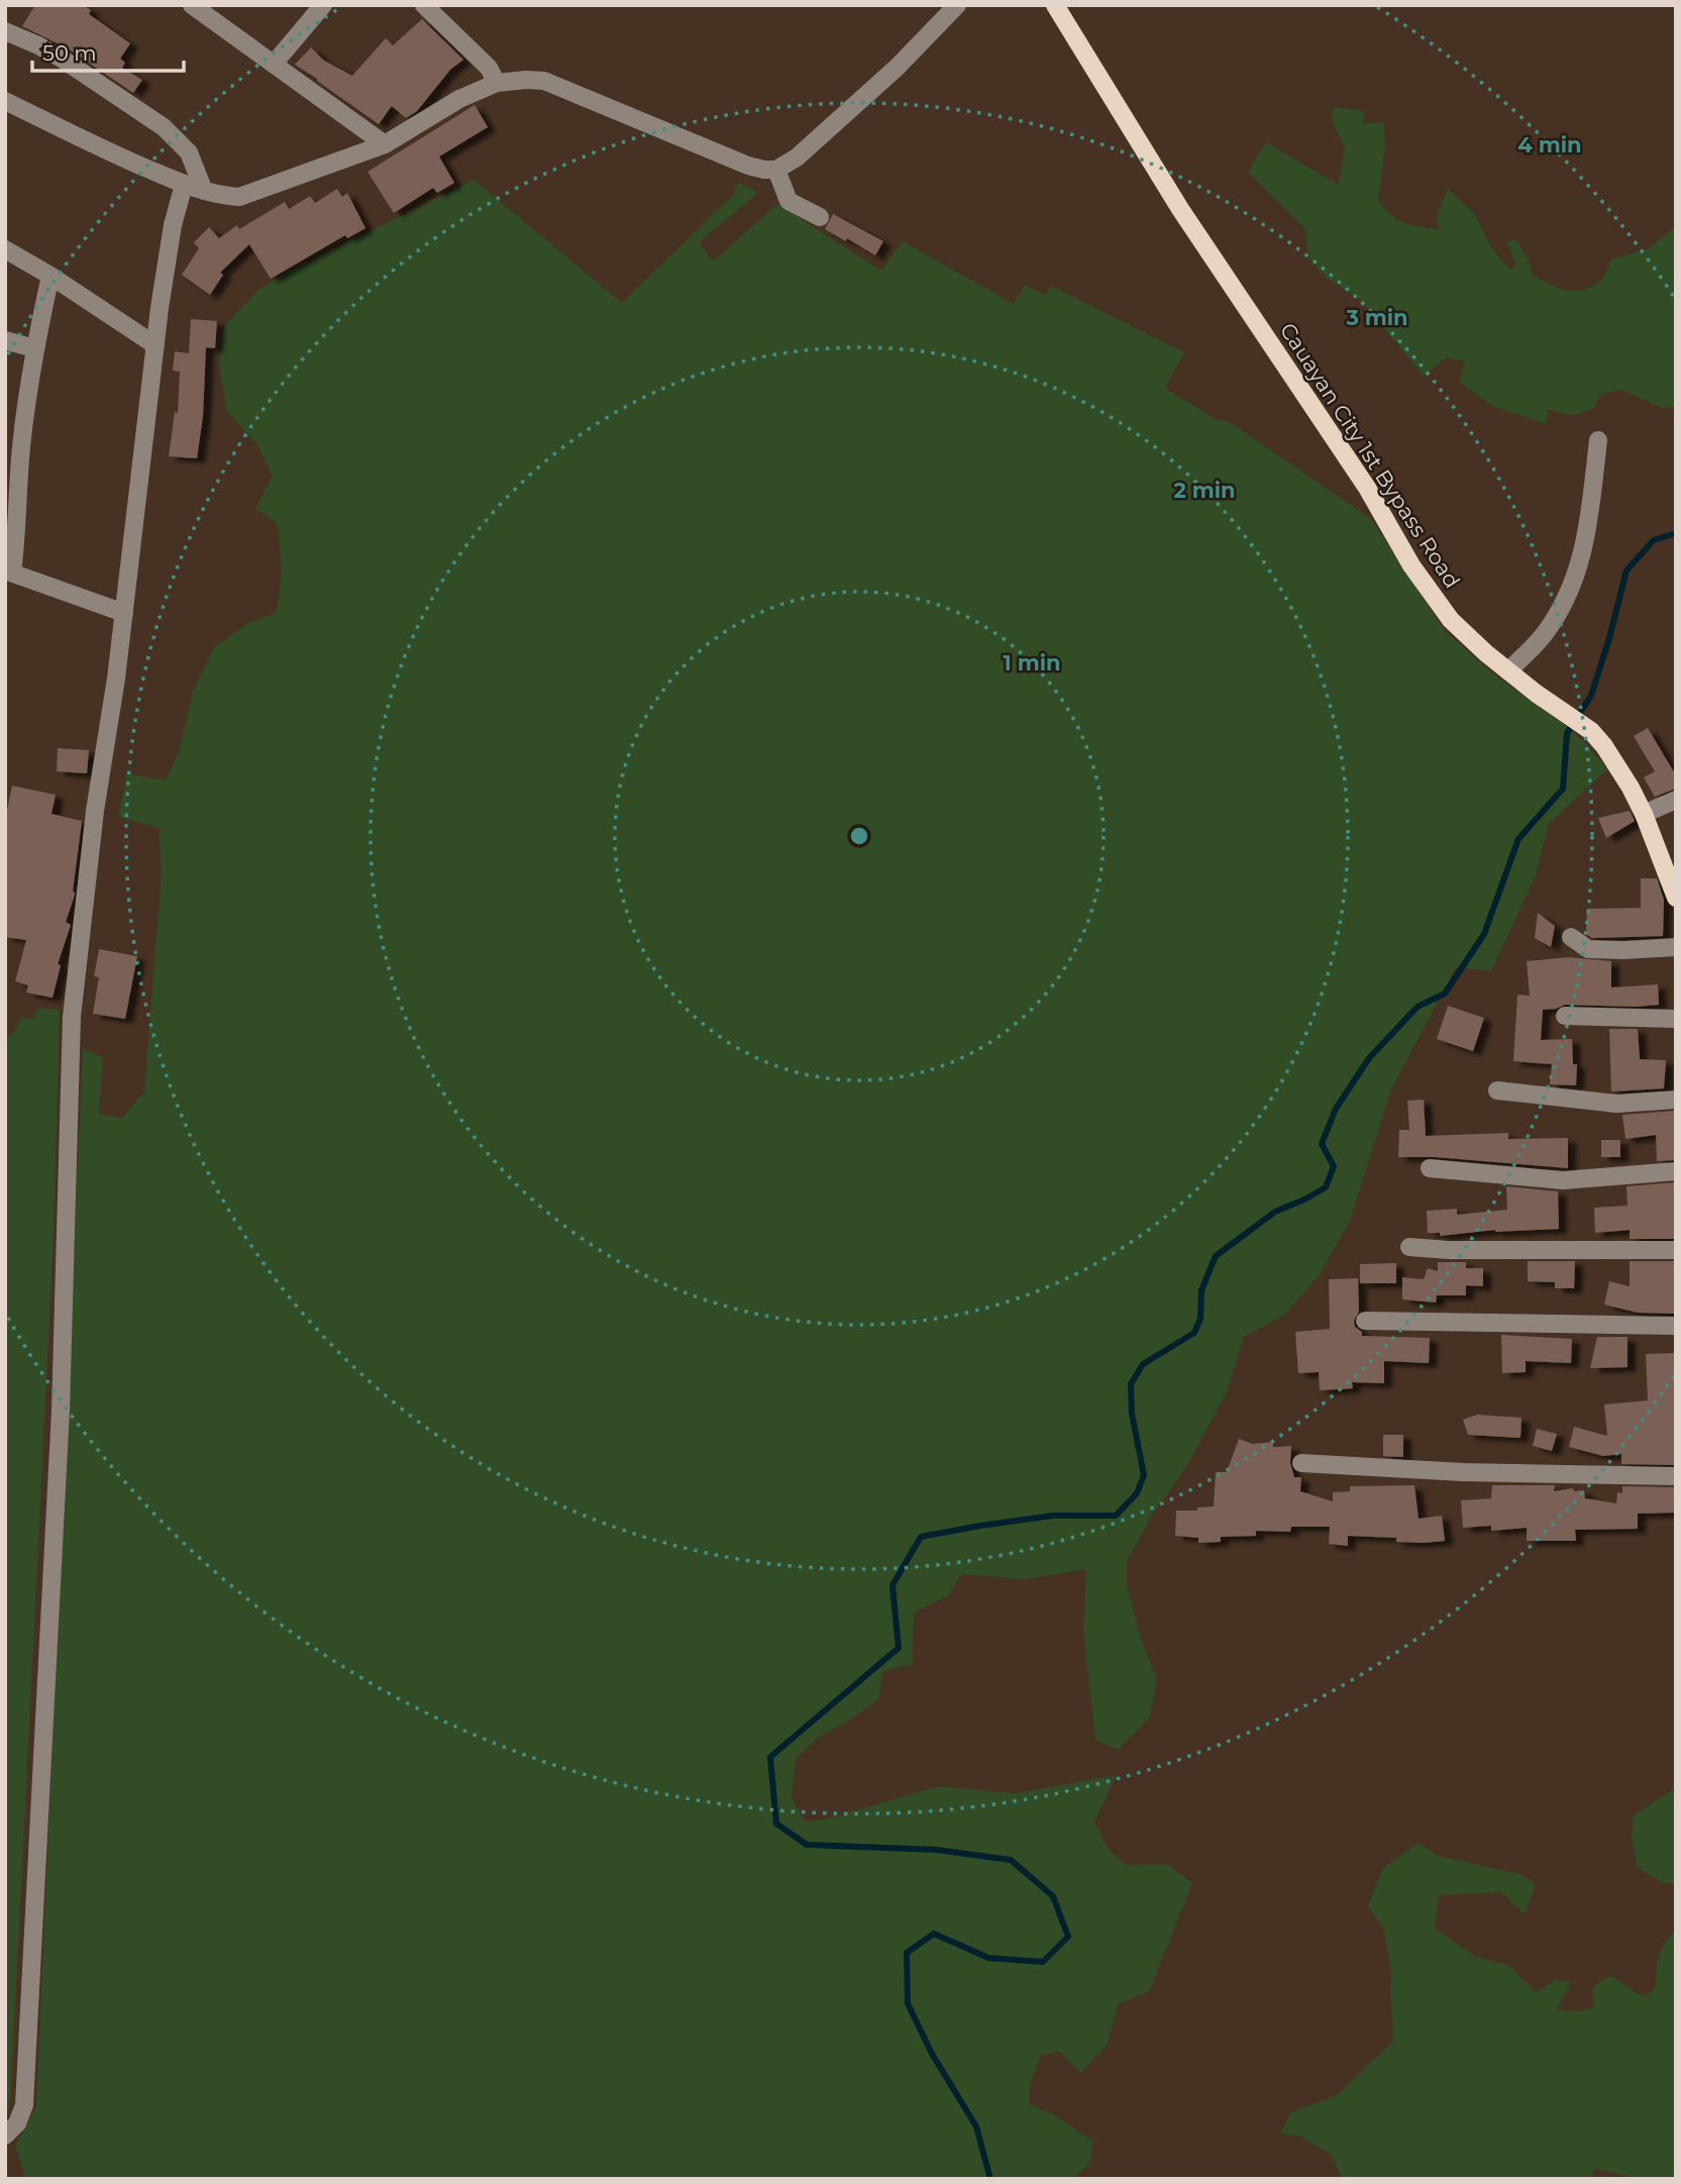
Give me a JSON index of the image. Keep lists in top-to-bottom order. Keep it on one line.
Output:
{"streets":{"main road":["Cauayan City 1st Bypass Road"]},"scale_bar":"50 m","rings":["4 min","3 min","2 min","1 min"]}
